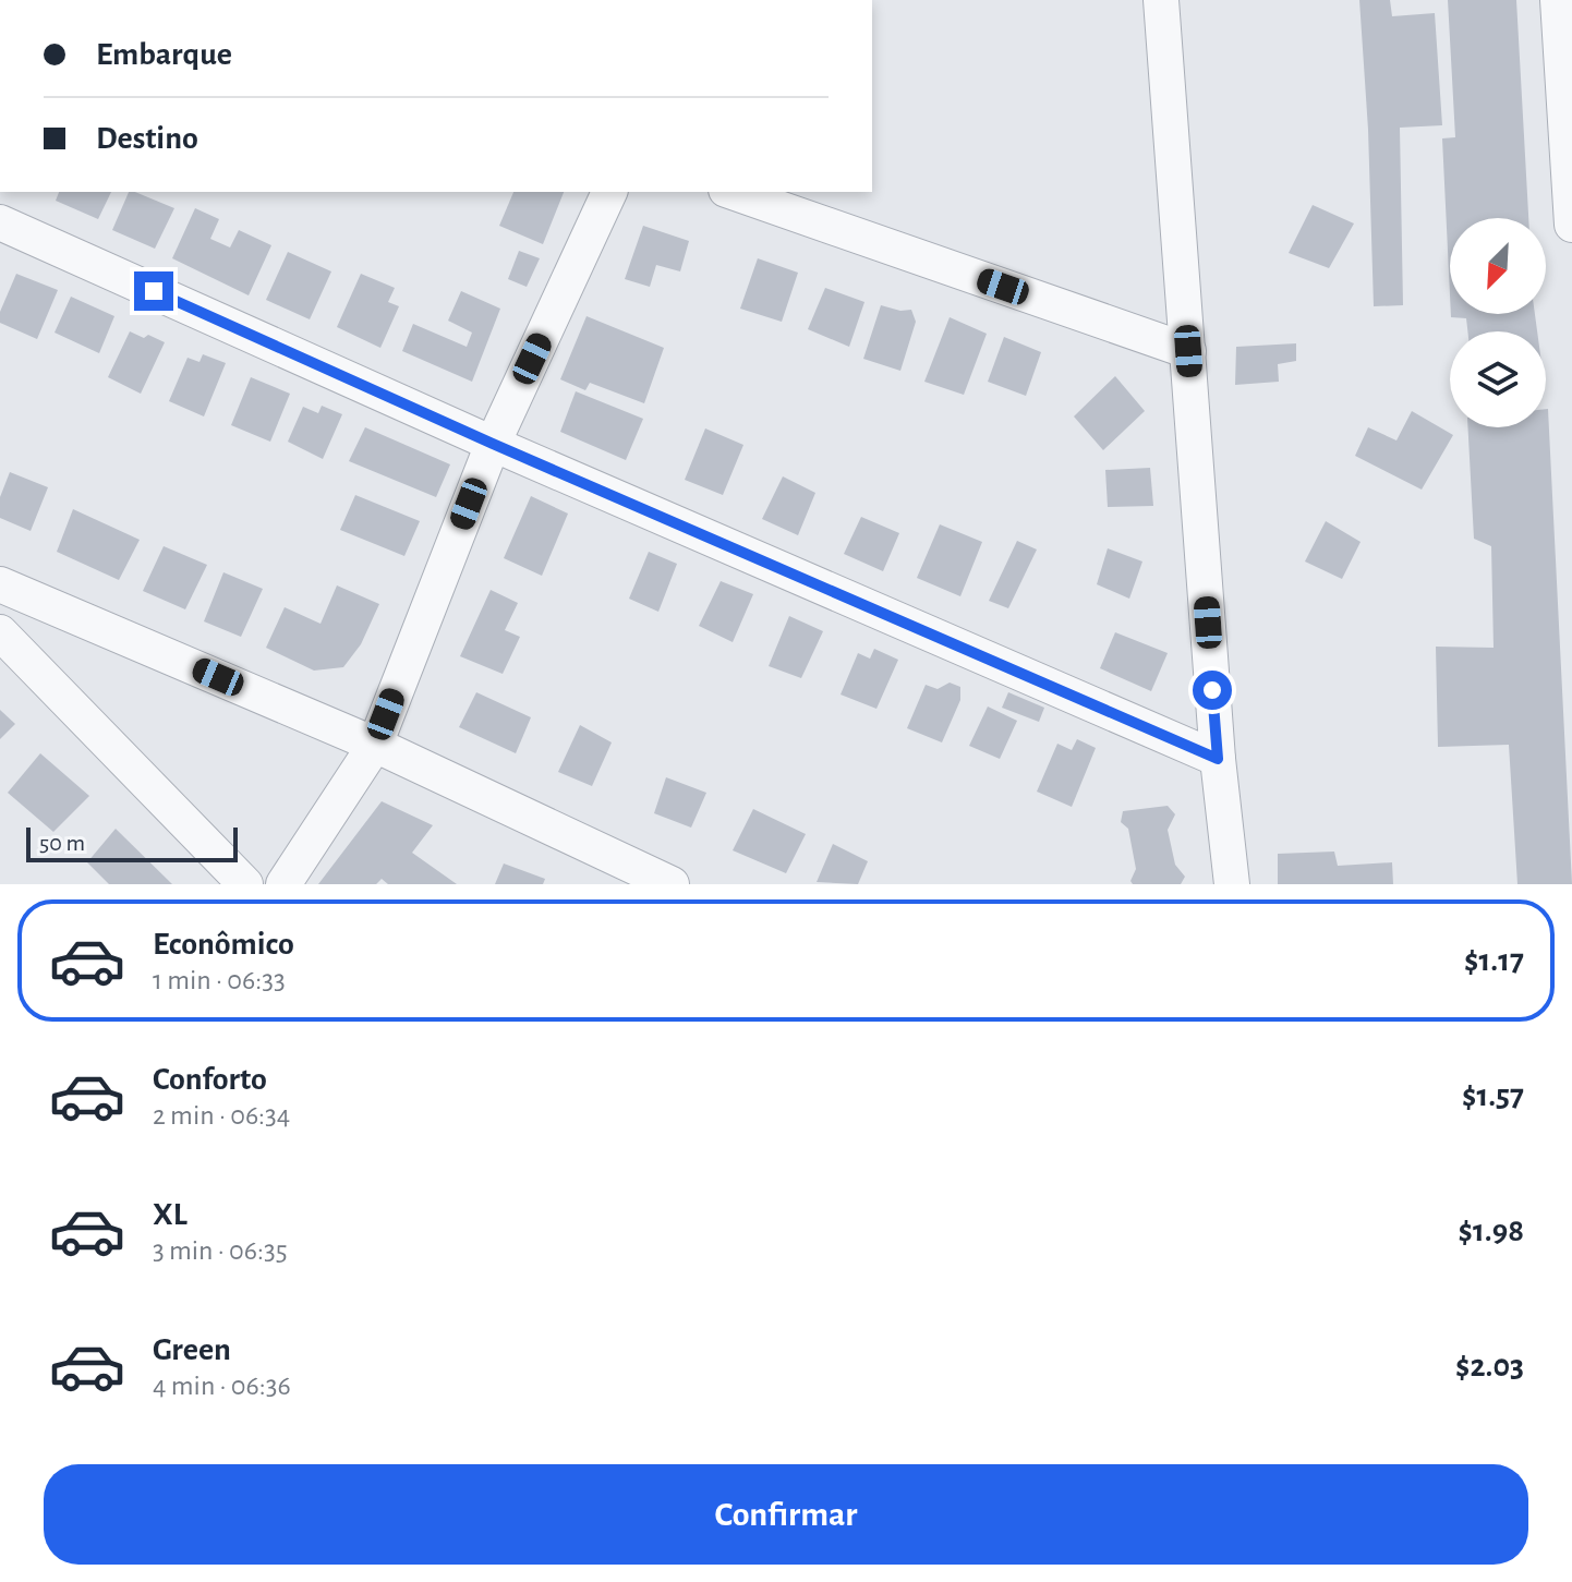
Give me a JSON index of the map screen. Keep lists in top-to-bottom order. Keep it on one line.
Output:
{"scale_bar":"50 m","north":"bottom left","page":{"banner":["Embarque","Destino"],"scale":"50 m","list":[{"name":"Econômico","note":"1 min · 06:33","value":"$1.17"},{"name":"Conforto","note":"2 min · 06:34","value":"$1.57"},{"name":"XL","note":"3 min · 06:35","value":"$1.98"},{"name":"Green","note":"4 min · 06:36","value":"$2.03"}],"buttons":"Confirmar"}}
